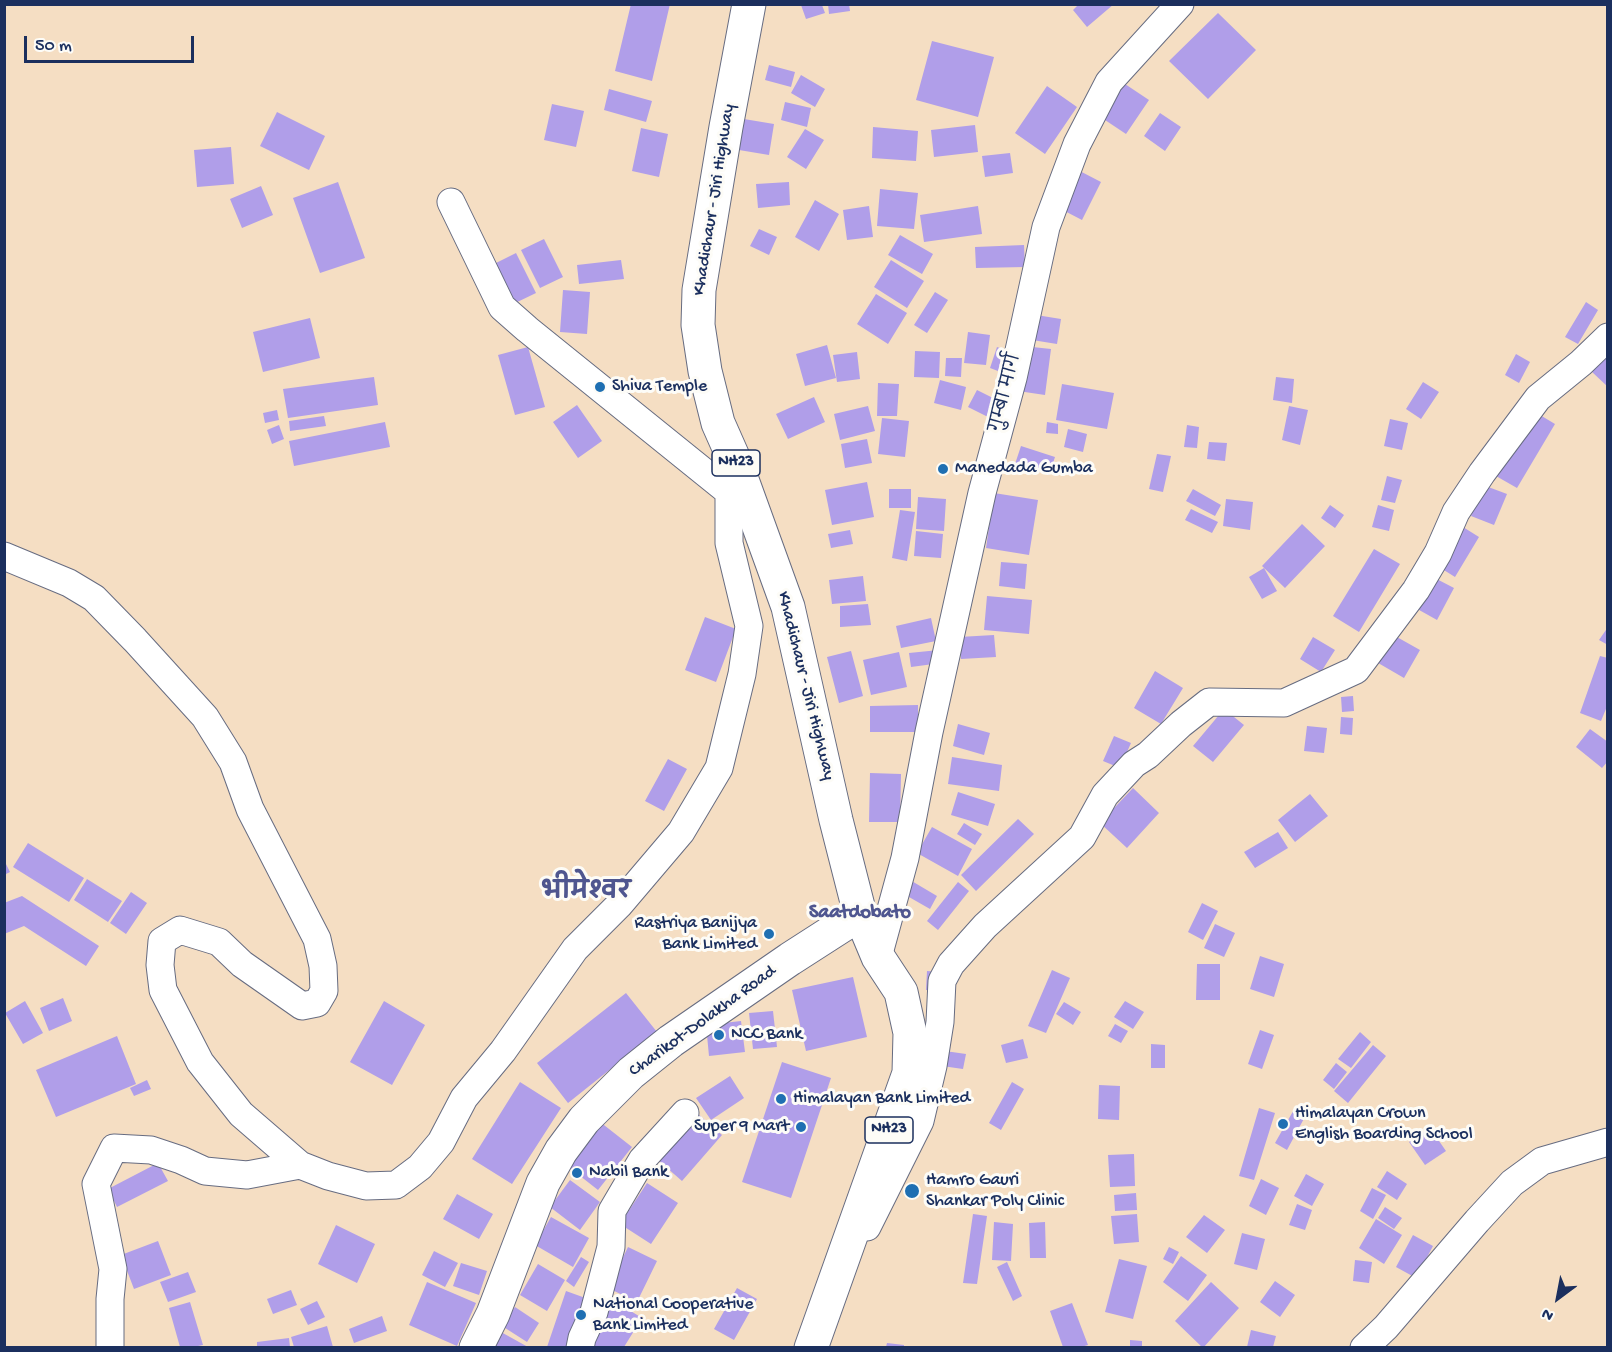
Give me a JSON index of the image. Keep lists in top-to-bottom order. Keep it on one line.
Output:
{"streets":{"main road":["Khadichaur - Jiri Highway","NH23","Charikot-Dolakha Road"],"street":["गुम्बा मार्ग"]},"crossings":[["Khadichaur - Jiri Highway","NH23"],["Khadichaur - Jiri Highway","Charikot-Dolakha Road"],["गुम्बा मार्ग","NH23"],["NH23","Charikot-Dolakha Road"]],"districts":["भीमेश्वर","Saatdobato"],"places":["Shiva Temple","Manedada Gumba","Rastriya Banijya Bank Limited","NCC Bank","Himalayan Bank Limited","Himalayan Crown English Boarding School","Super 9 Mart","Nabil Bank","Hamro Gauri Shankar Poly Clinic","National Cooperative Bank Limited"],"scale_bar":"50 m","north":"bottom left"}
